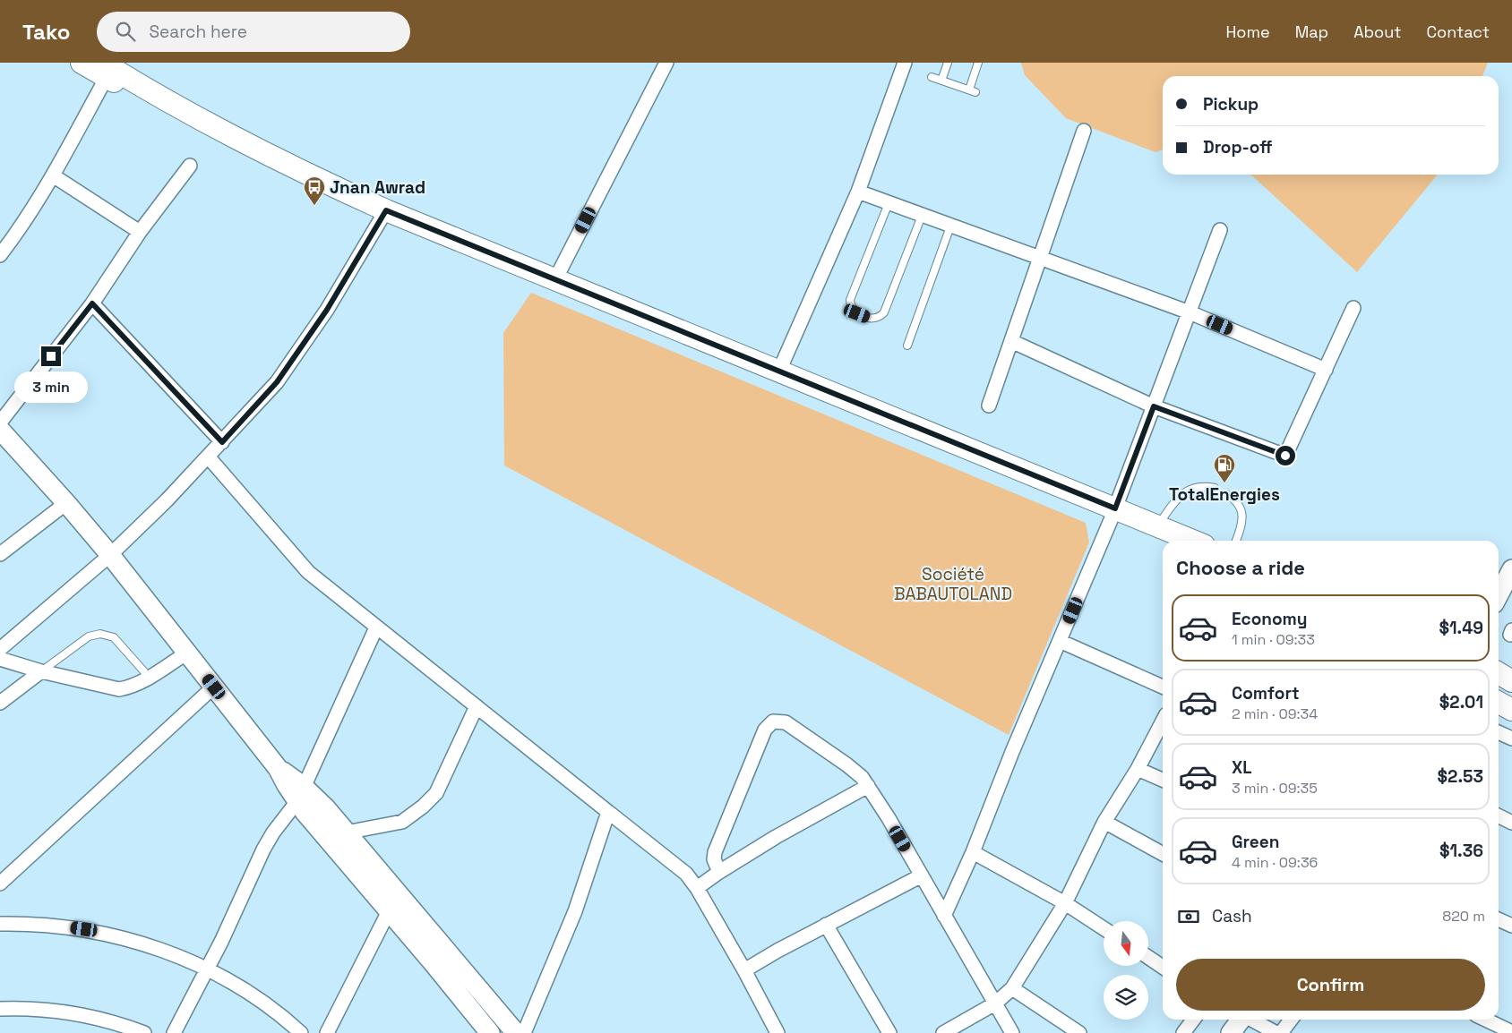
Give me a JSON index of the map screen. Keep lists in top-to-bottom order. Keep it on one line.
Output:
{"parks":["Société BABAUTOLAND"],"places":{"bus stop":["Jnan Awrad"],"fuel station":["TotalEnergies"]},"north":"bottom","page":{"header":"Tako","search":"Search here","nav":["Home","Map","About","Contact"],"banner":["Pickup","Drop-off"],"bubble":"3 min","heading":"Choose a ride","list":[{"name":"Economy","note":"1 min · 09:33","value":"$1.49"},{"name":"Comfort","note":"2 min · 09:34","value":"$2.01"},{"name":"XL","note":"3 min · 09:35","value":"$2.53"},{"name":"Green","note":"4 min · 09:36","value":"$1.36"}],"pay":["Cash","820 m"],"buttons":"Confirm"}}
